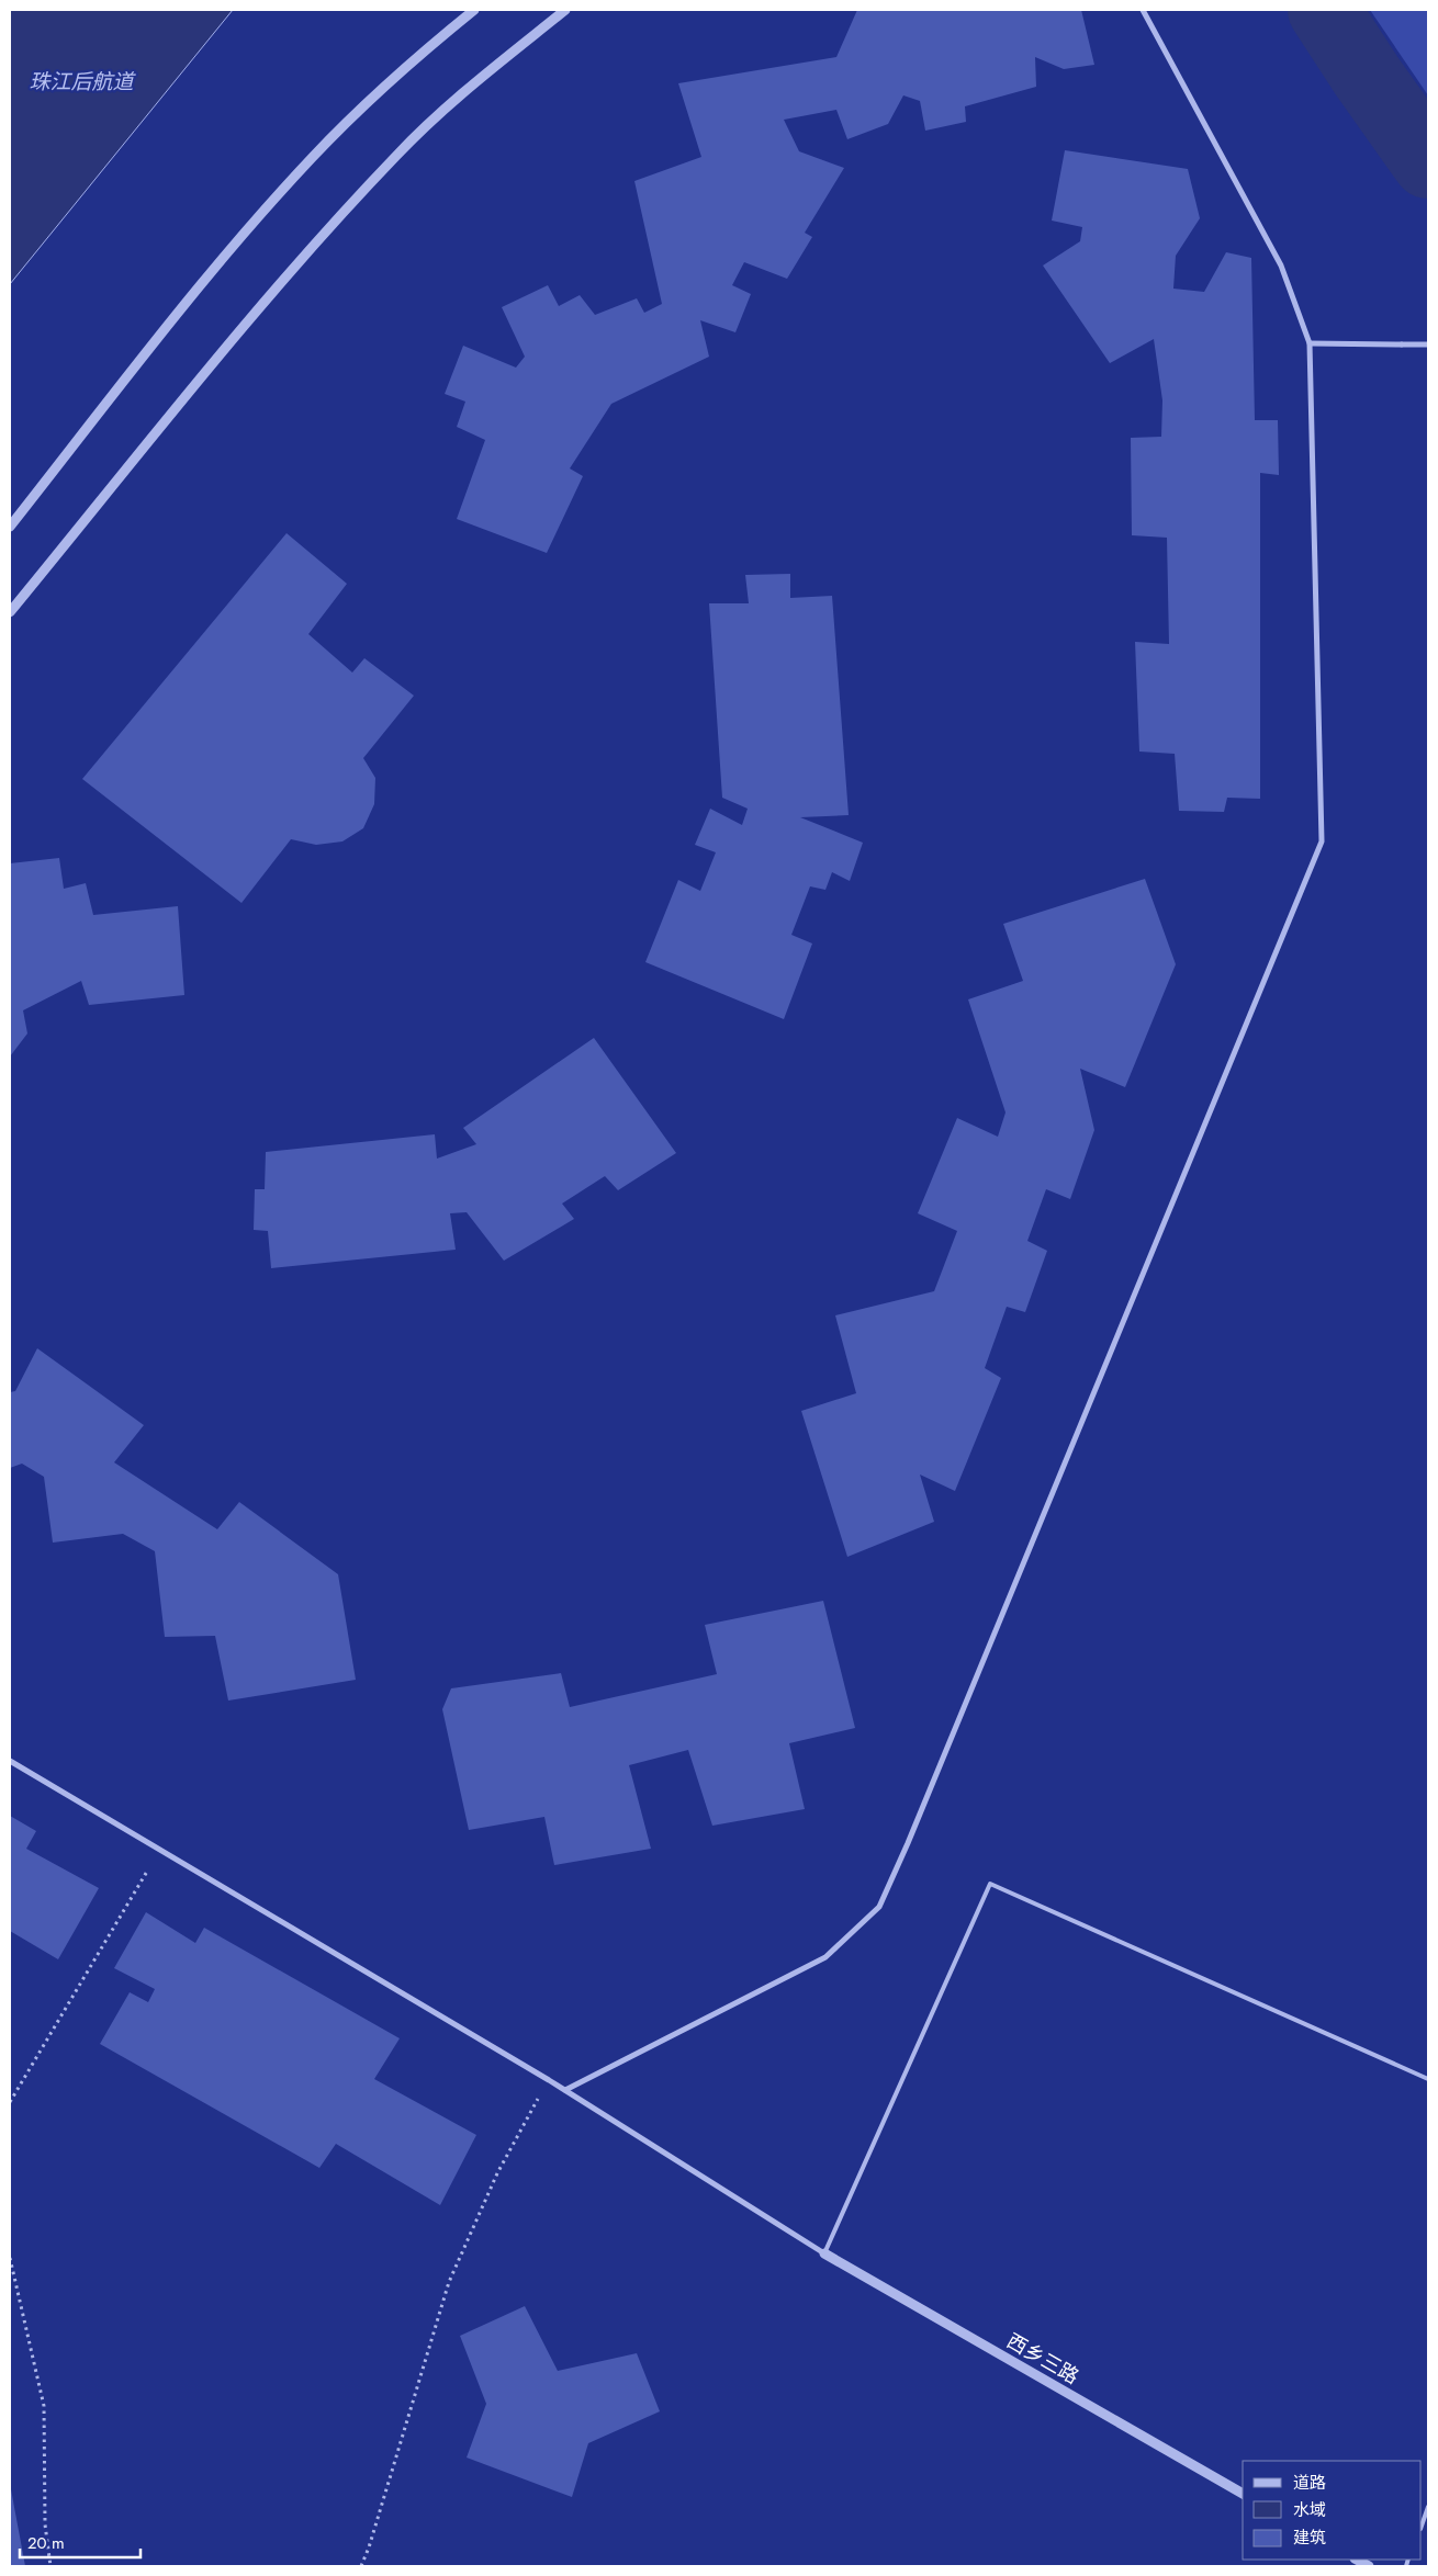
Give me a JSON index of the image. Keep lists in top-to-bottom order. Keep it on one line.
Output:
{"streets":{"street":["西乡三路"]},"water":["珠江后航道"],"legend":["道路","水域","建筑"],"scale_bar":"20 m"}
